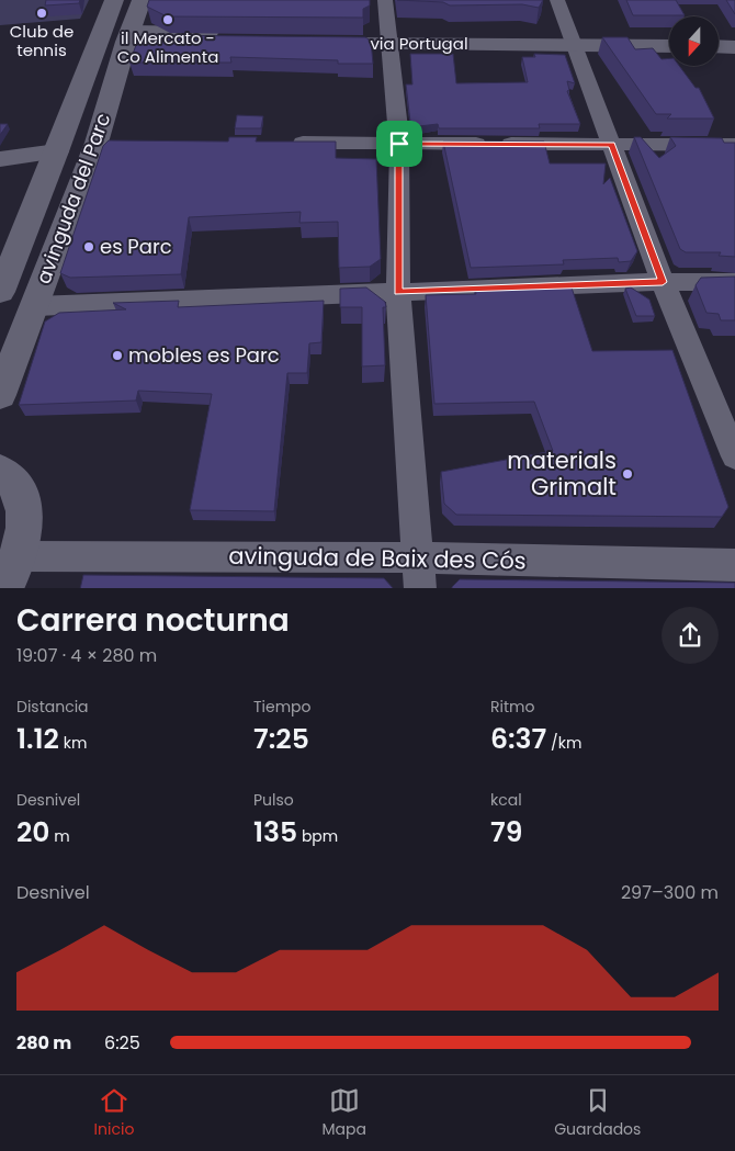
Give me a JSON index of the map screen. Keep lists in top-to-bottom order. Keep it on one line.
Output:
{"streets":{"main road":["via Portugal","avinguda del Parc"],"street":["avinguda de Baix des Cós"]},"places":["Club de tennis","il Mercato - Co Alimenta","es Parc","mobles es Parc","materials Grimalt"],"north":"bottom","page":{"heading":["Carrera nocturna","19:07 · 4 × 280 m"],"stats":[["Distancia","1.12 km"],["Tiempo","7:25"],["Ritmo","6:37 /km"],["Desnivel","20 m"],["Pulso","135 bpm"],["kcal","79"]],"chart":["Desnivel","297–300 m"],"list":[{"name":"280 m","note":"6:25"}],"tabs":["Inicio","Mapa","Guardados"]}}
